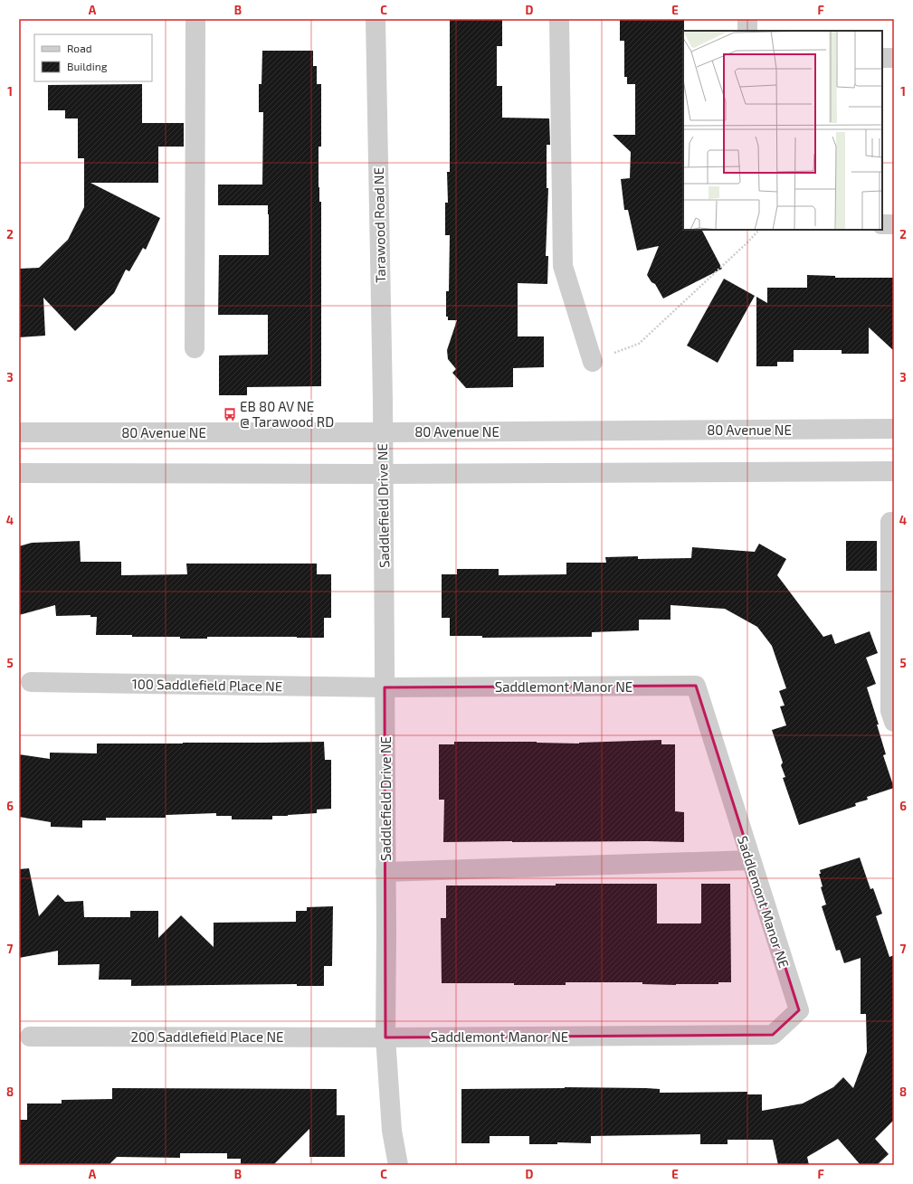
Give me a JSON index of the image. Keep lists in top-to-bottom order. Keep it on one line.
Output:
{"streets":{"street":["Tarawood Road NE","80 Avenue NE","Saddlefield Drive NE","100 Saddlefield Place NE","Saddlemont Manor NE","200 Saddlefield Place NE"]},"crossings":[["Tarawood Road NE","80 Avenue NE"],["Tarawood Road NE","Saddlefield Drive NE"],["80 Avenue NE","Saddlefield Drive NE"],["Saddlefield Drive NE","100 Saddlefield Place NE"],["Saddlefield Drive NE","Saddlemont Manor NE"],["Saddlefield Drive NE","200 Saddlefield Place NE"],["100 Saddlefield Place NE","Saddlemont Manor NE"],["Saddlemont Manor NE","200 Saddlefield Place NE"]],"places":{"bus stop":["EB 80 AV NE @ Tarawood RD"]},"legend":["Road","Building"],"grid":{"columns":["A","B","C","D","E","F"],"rows":["1","2","3","4","5","6","7","8"]}}
